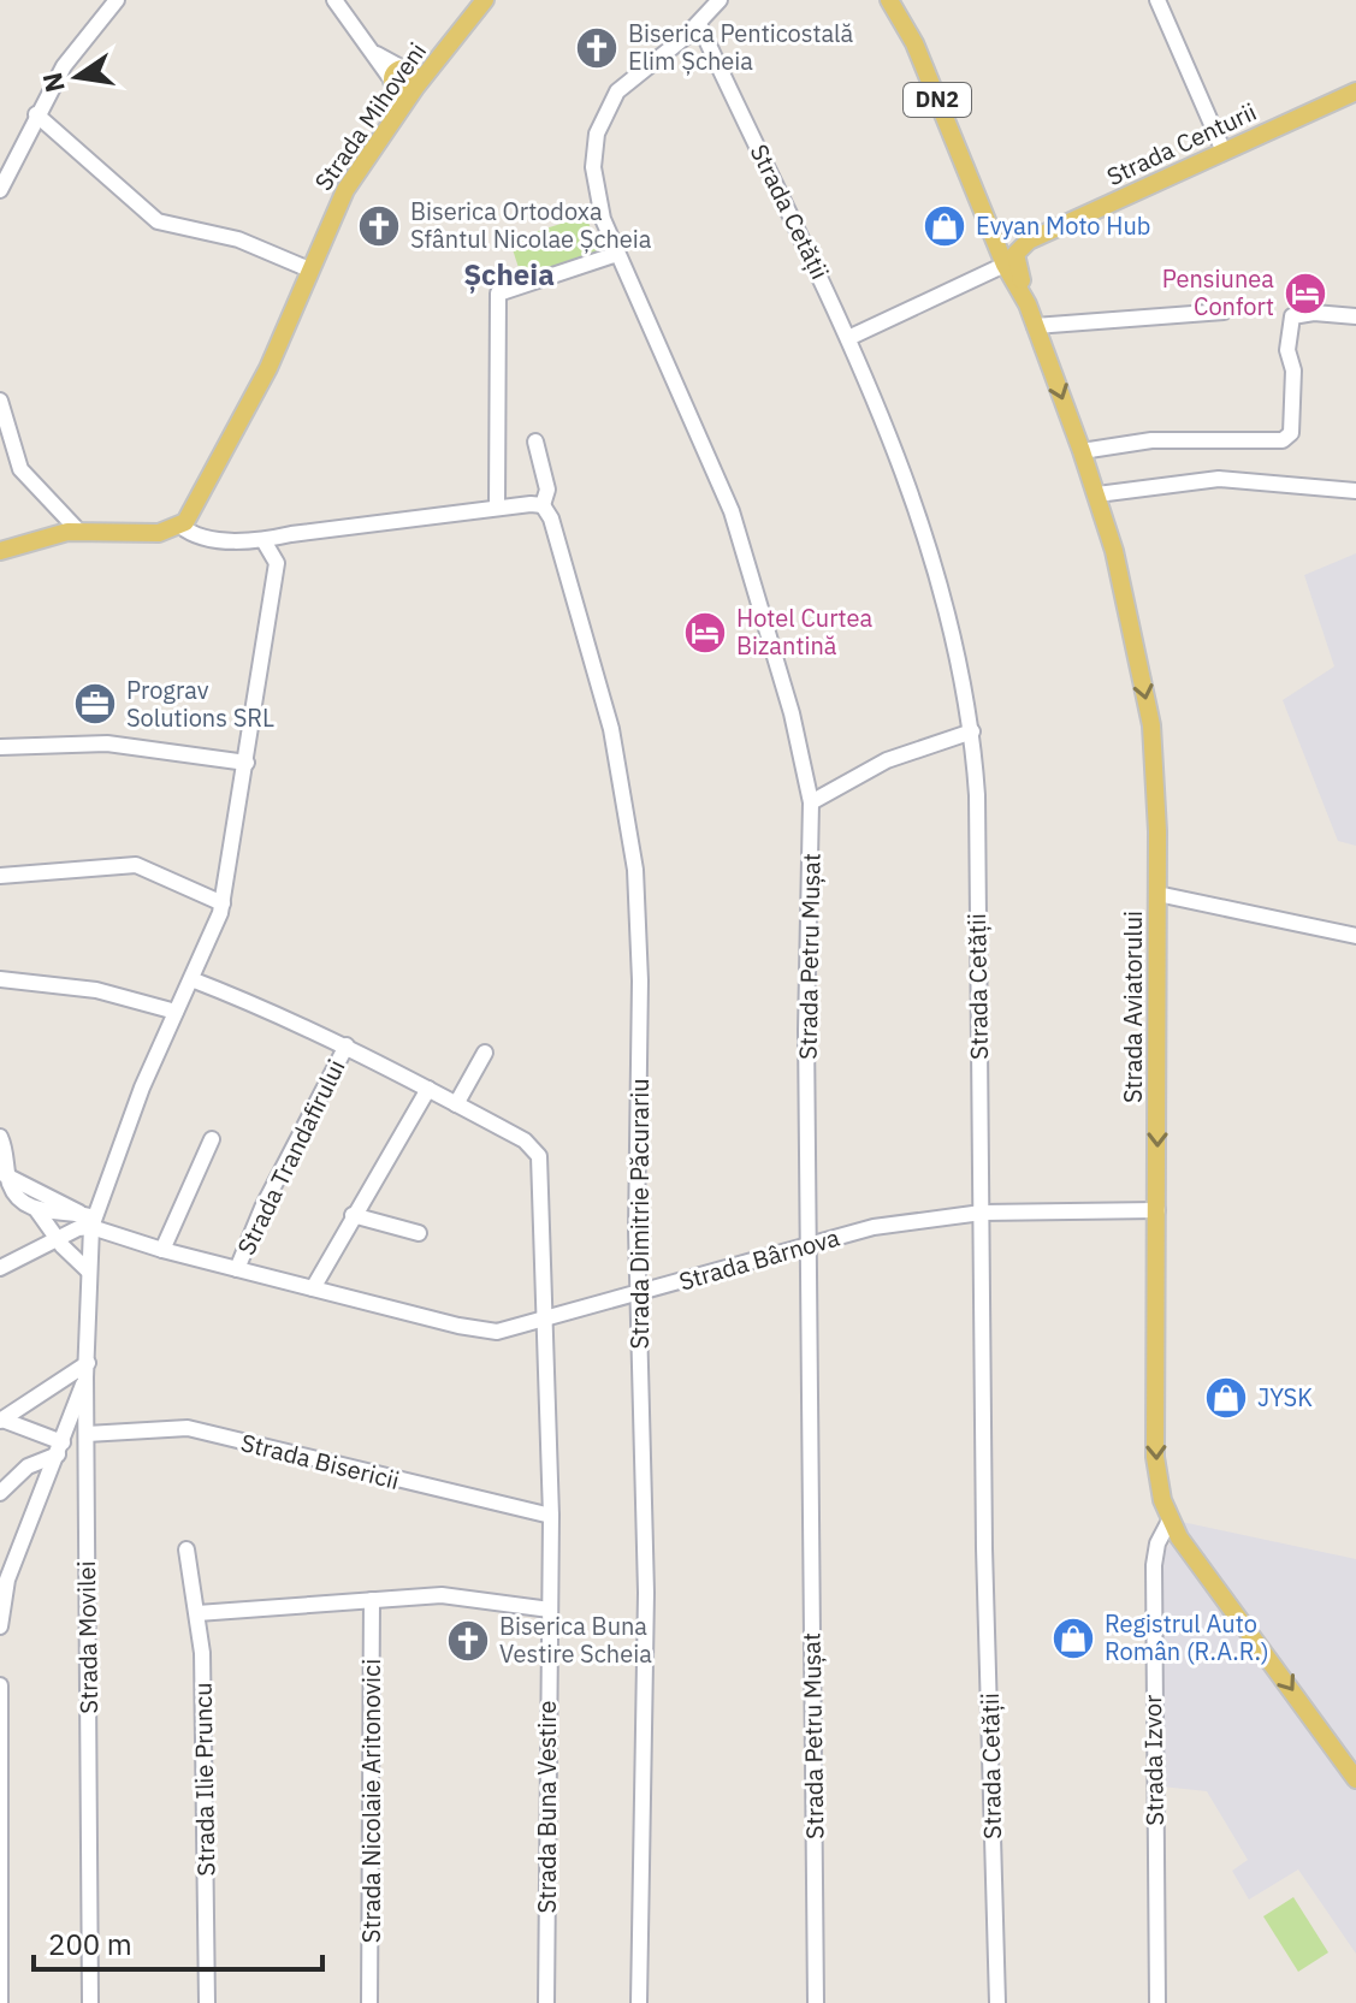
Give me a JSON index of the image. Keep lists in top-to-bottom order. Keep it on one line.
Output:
{"streets":{"main road":["DN2","Strada Mihoveni","Strada Centurii","Strada Aviatorului"],"street":["Strada Cetății","Strada Petru Mușat","Strada Trandafirului","Strada Dimitrie Păcurariu","Strada Bârnova","Strada Bisericii","Strada Movilei","Strada Izvor","Strada Ilie Pruncu","Strada Nicolaie Aritonovici","Strada Buna Vestire"]},"crossings":[["DN2","Strada Centurii"],["DN2","Strada Aviatorului"],["Strada Cetății","Strada Petru Mușat"],["Strada Cetății","Strada Bârnova"],["Strada Petru Mușat","Strada Bârnova"],["Strada Aviatorului","Strada Bârnova"],["Strada Aviatorului","Strada Izvor"],["Strada Trandafirului","Strada Bârnova"],["Strada Dimitrie Păcurariu","Strada Bârnova"],["Strada Bârnova","Strada Movilei"],["Strada Bârnova","Strada Buna Vestire"],["Strada Bisericii","Strada Movilei"],["Strada Bisericii","Strada Buna Vestire"]],"one_way":["Strada Aviatorului"],"districts":["Șcheia"],"places":{"church":["Biserica Penticostală Elim Șcheia","Biserica Ortodoxa Sfântul Nicolae Șcheia","Biserica Buna Vestire Scheia"],"shop":["Evyan Moto Hub","JYSK","Registrul Auto Român (R.A.R.)"],"hotel":["Pensiunea Confort","Hotel Curtea Bizantină"],"office":["Prograv Solutions SRL"]},"scale_bar":"200 m","north":"left"}
